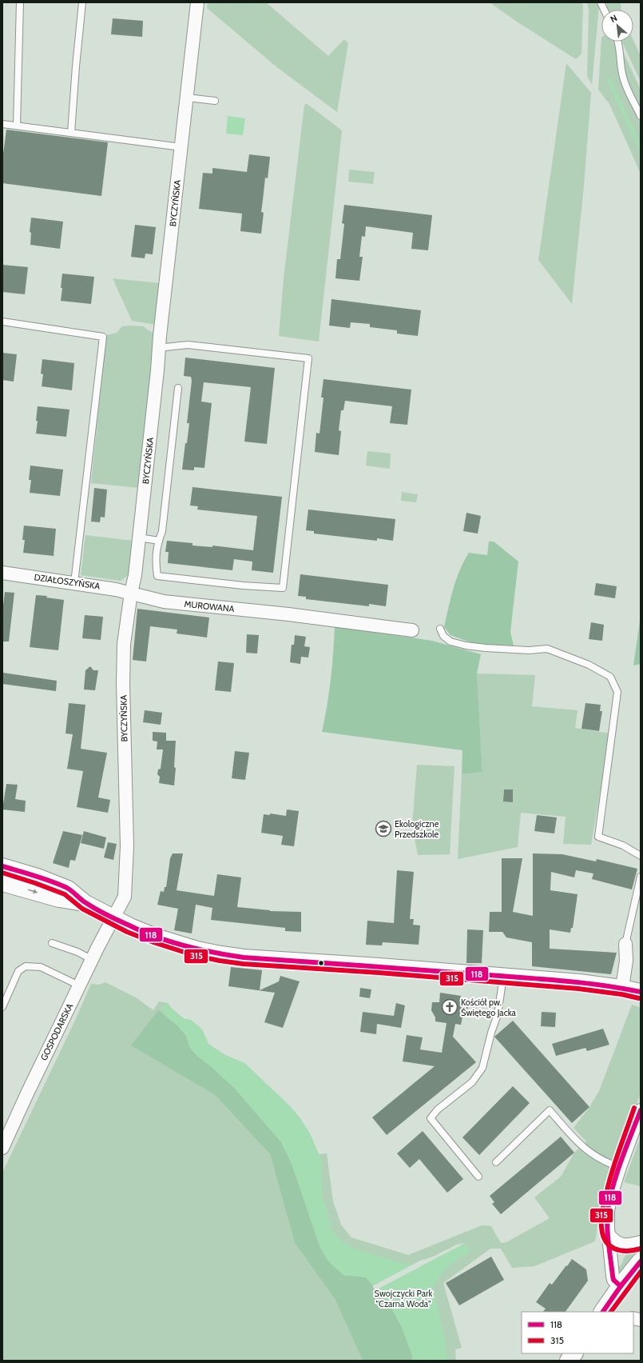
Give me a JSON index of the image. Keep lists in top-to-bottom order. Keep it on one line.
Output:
{"streets":{"street":["BYCZYŃSKA","DZIAŁOSZYŃSKA","MUROWANA","GOSPODARSKA"]},"crossings":[["BYCZYŃSKA","DZIAŁOSZYŃSKA"],["BYCZYŃSKA","MUROWANA"],["BYCZYŃSKA","GOSPODARSKA"],["DZIAŁOSZYŃSKA","MUROWANA"]],"parks":["Swojczycki Park \"Czarna Woda\""],"places":{"school or university":["Ekologiczne Przedszkole"],"church":["Kościół pw. Świętego Jacka"]},"lines":["transit line 118","transit line 315"],"legend":["118","315"],"north":"top left"}
